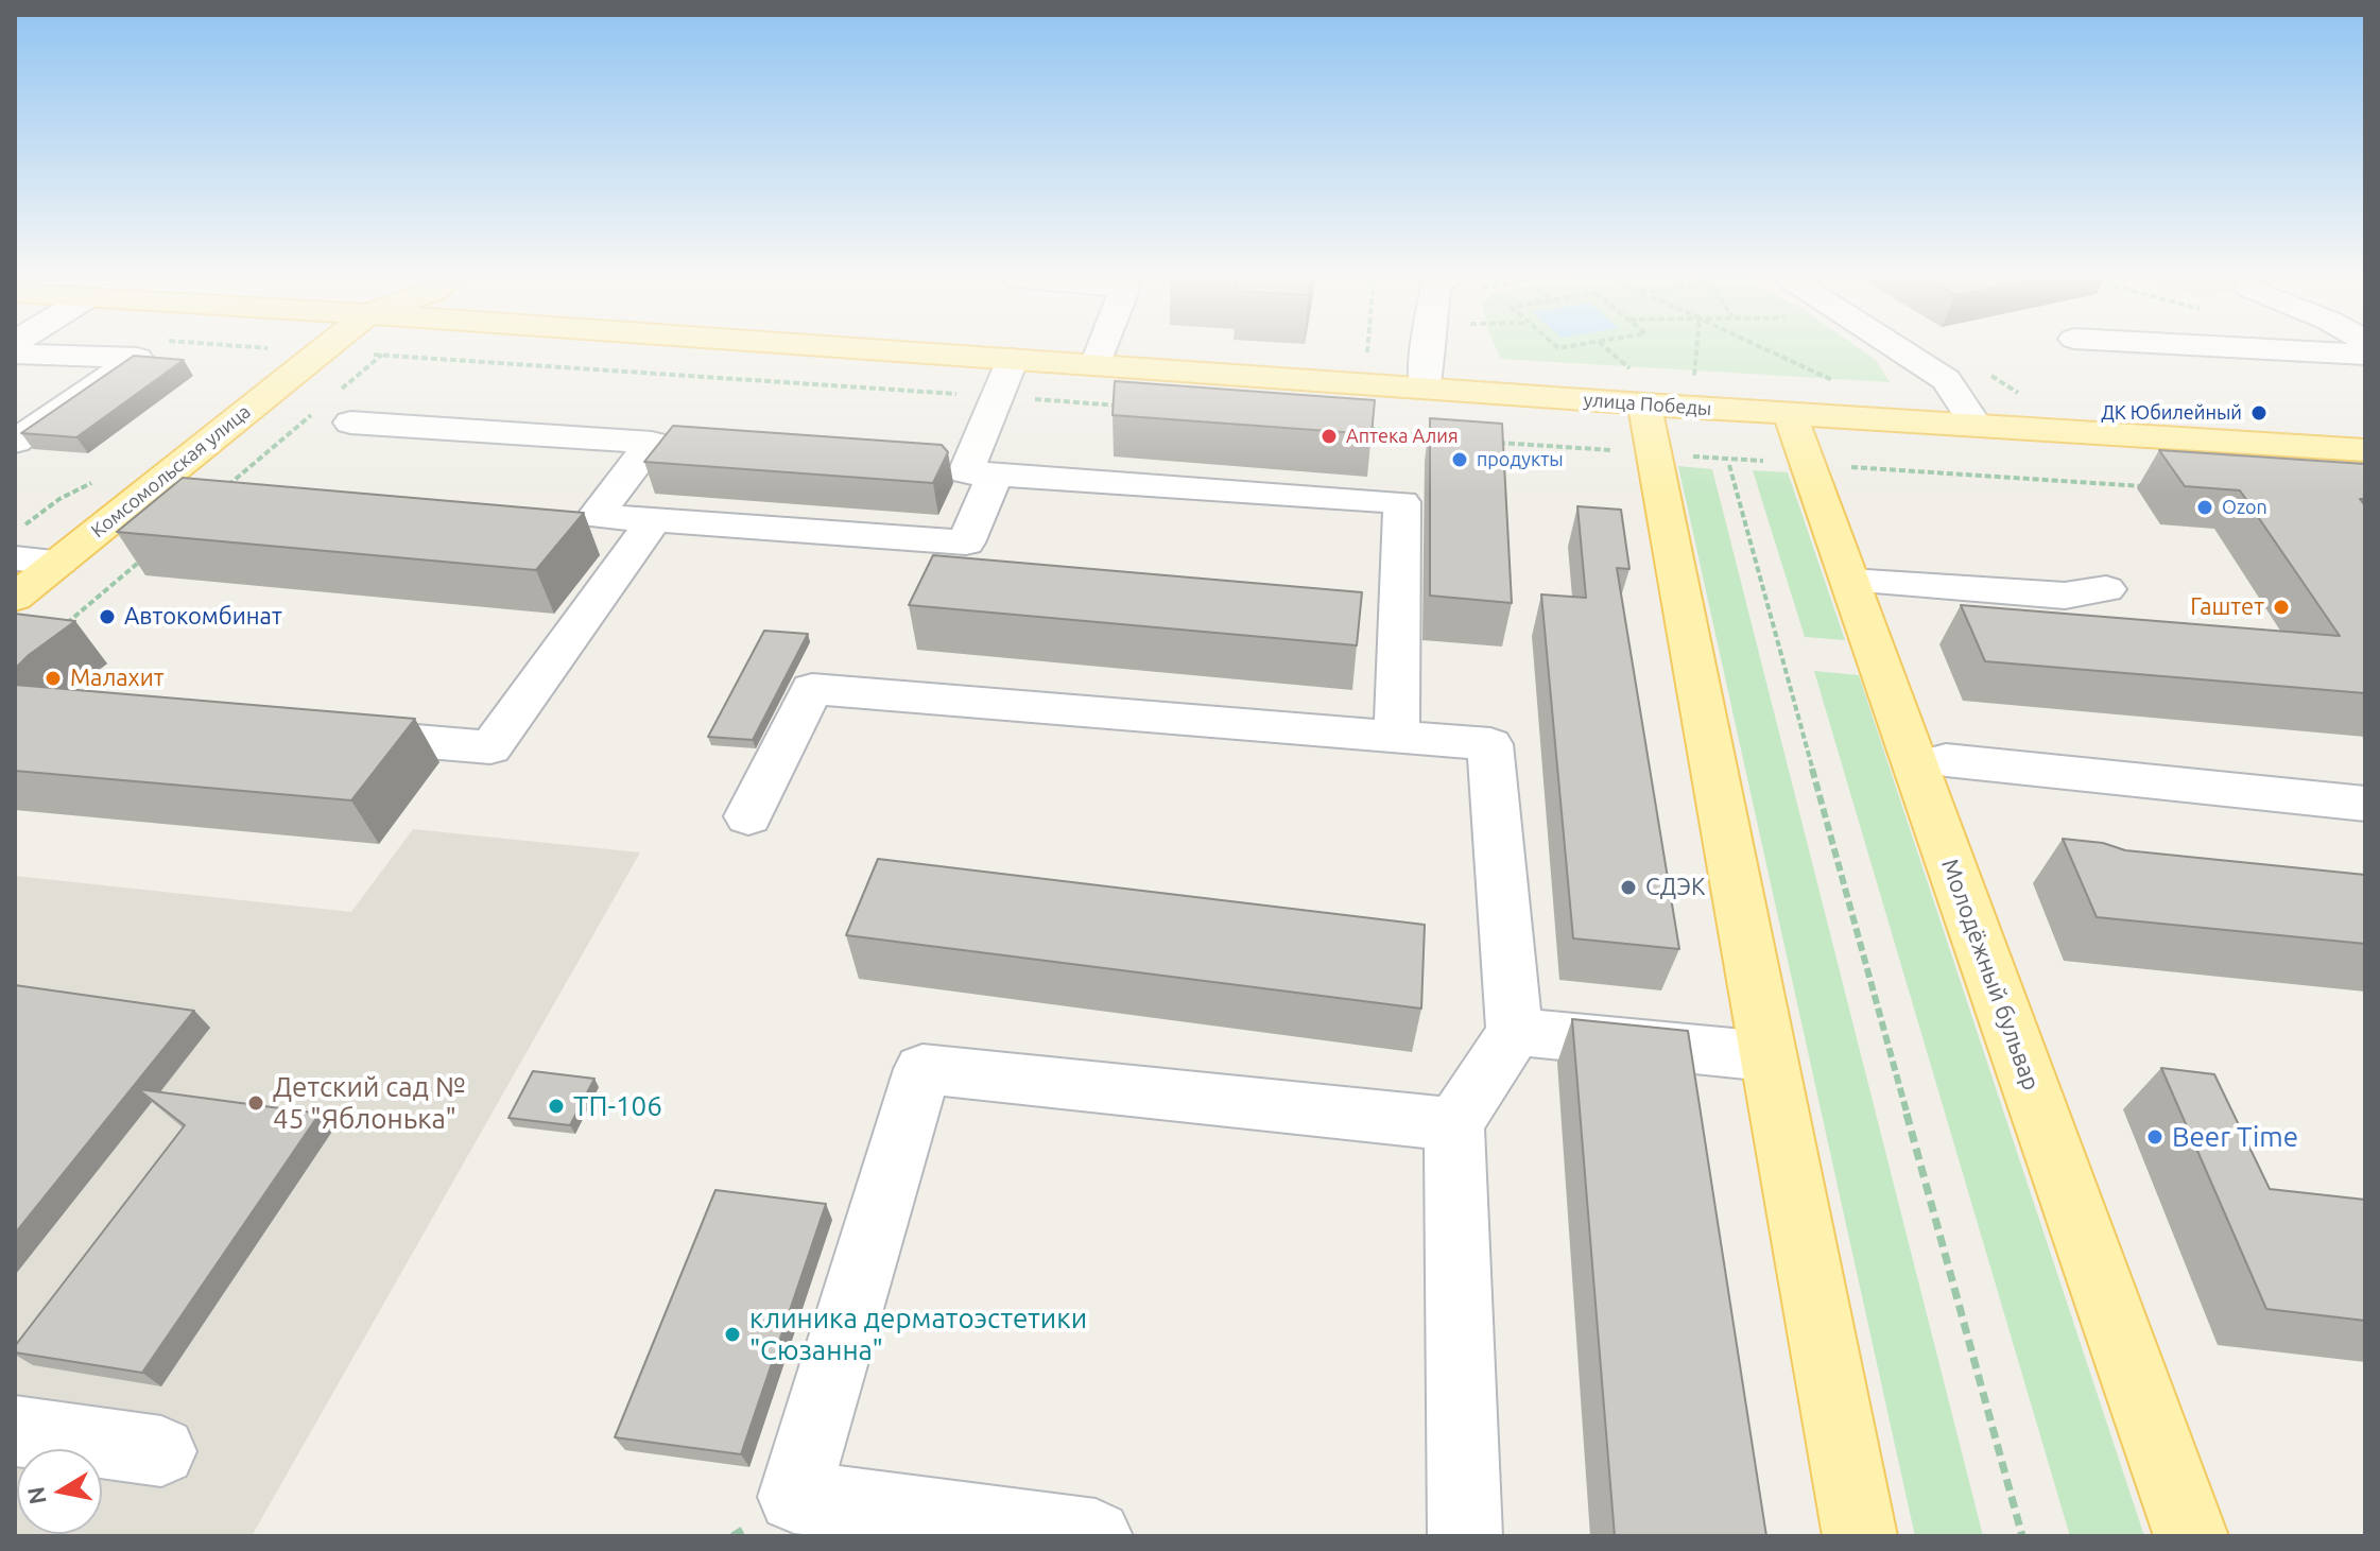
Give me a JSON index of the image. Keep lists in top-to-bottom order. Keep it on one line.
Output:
{"streets":{"main road":["улица Победы","Комсомольская улица","Молодёжный бульвар"]},"crossings":[["улица Победы","Молодёжный бульвар"]],"places":["ДК Юбилейный","Аптека Алия","продукты","Ozon","Гаштет","Автокомбинат","Малахит","СДЭК","Детский сад № 45 \"Яблонька\"","ТП-106","Beer Time","клиника дерматоэстетики \"Сюзанна\""],"north":"left"}
